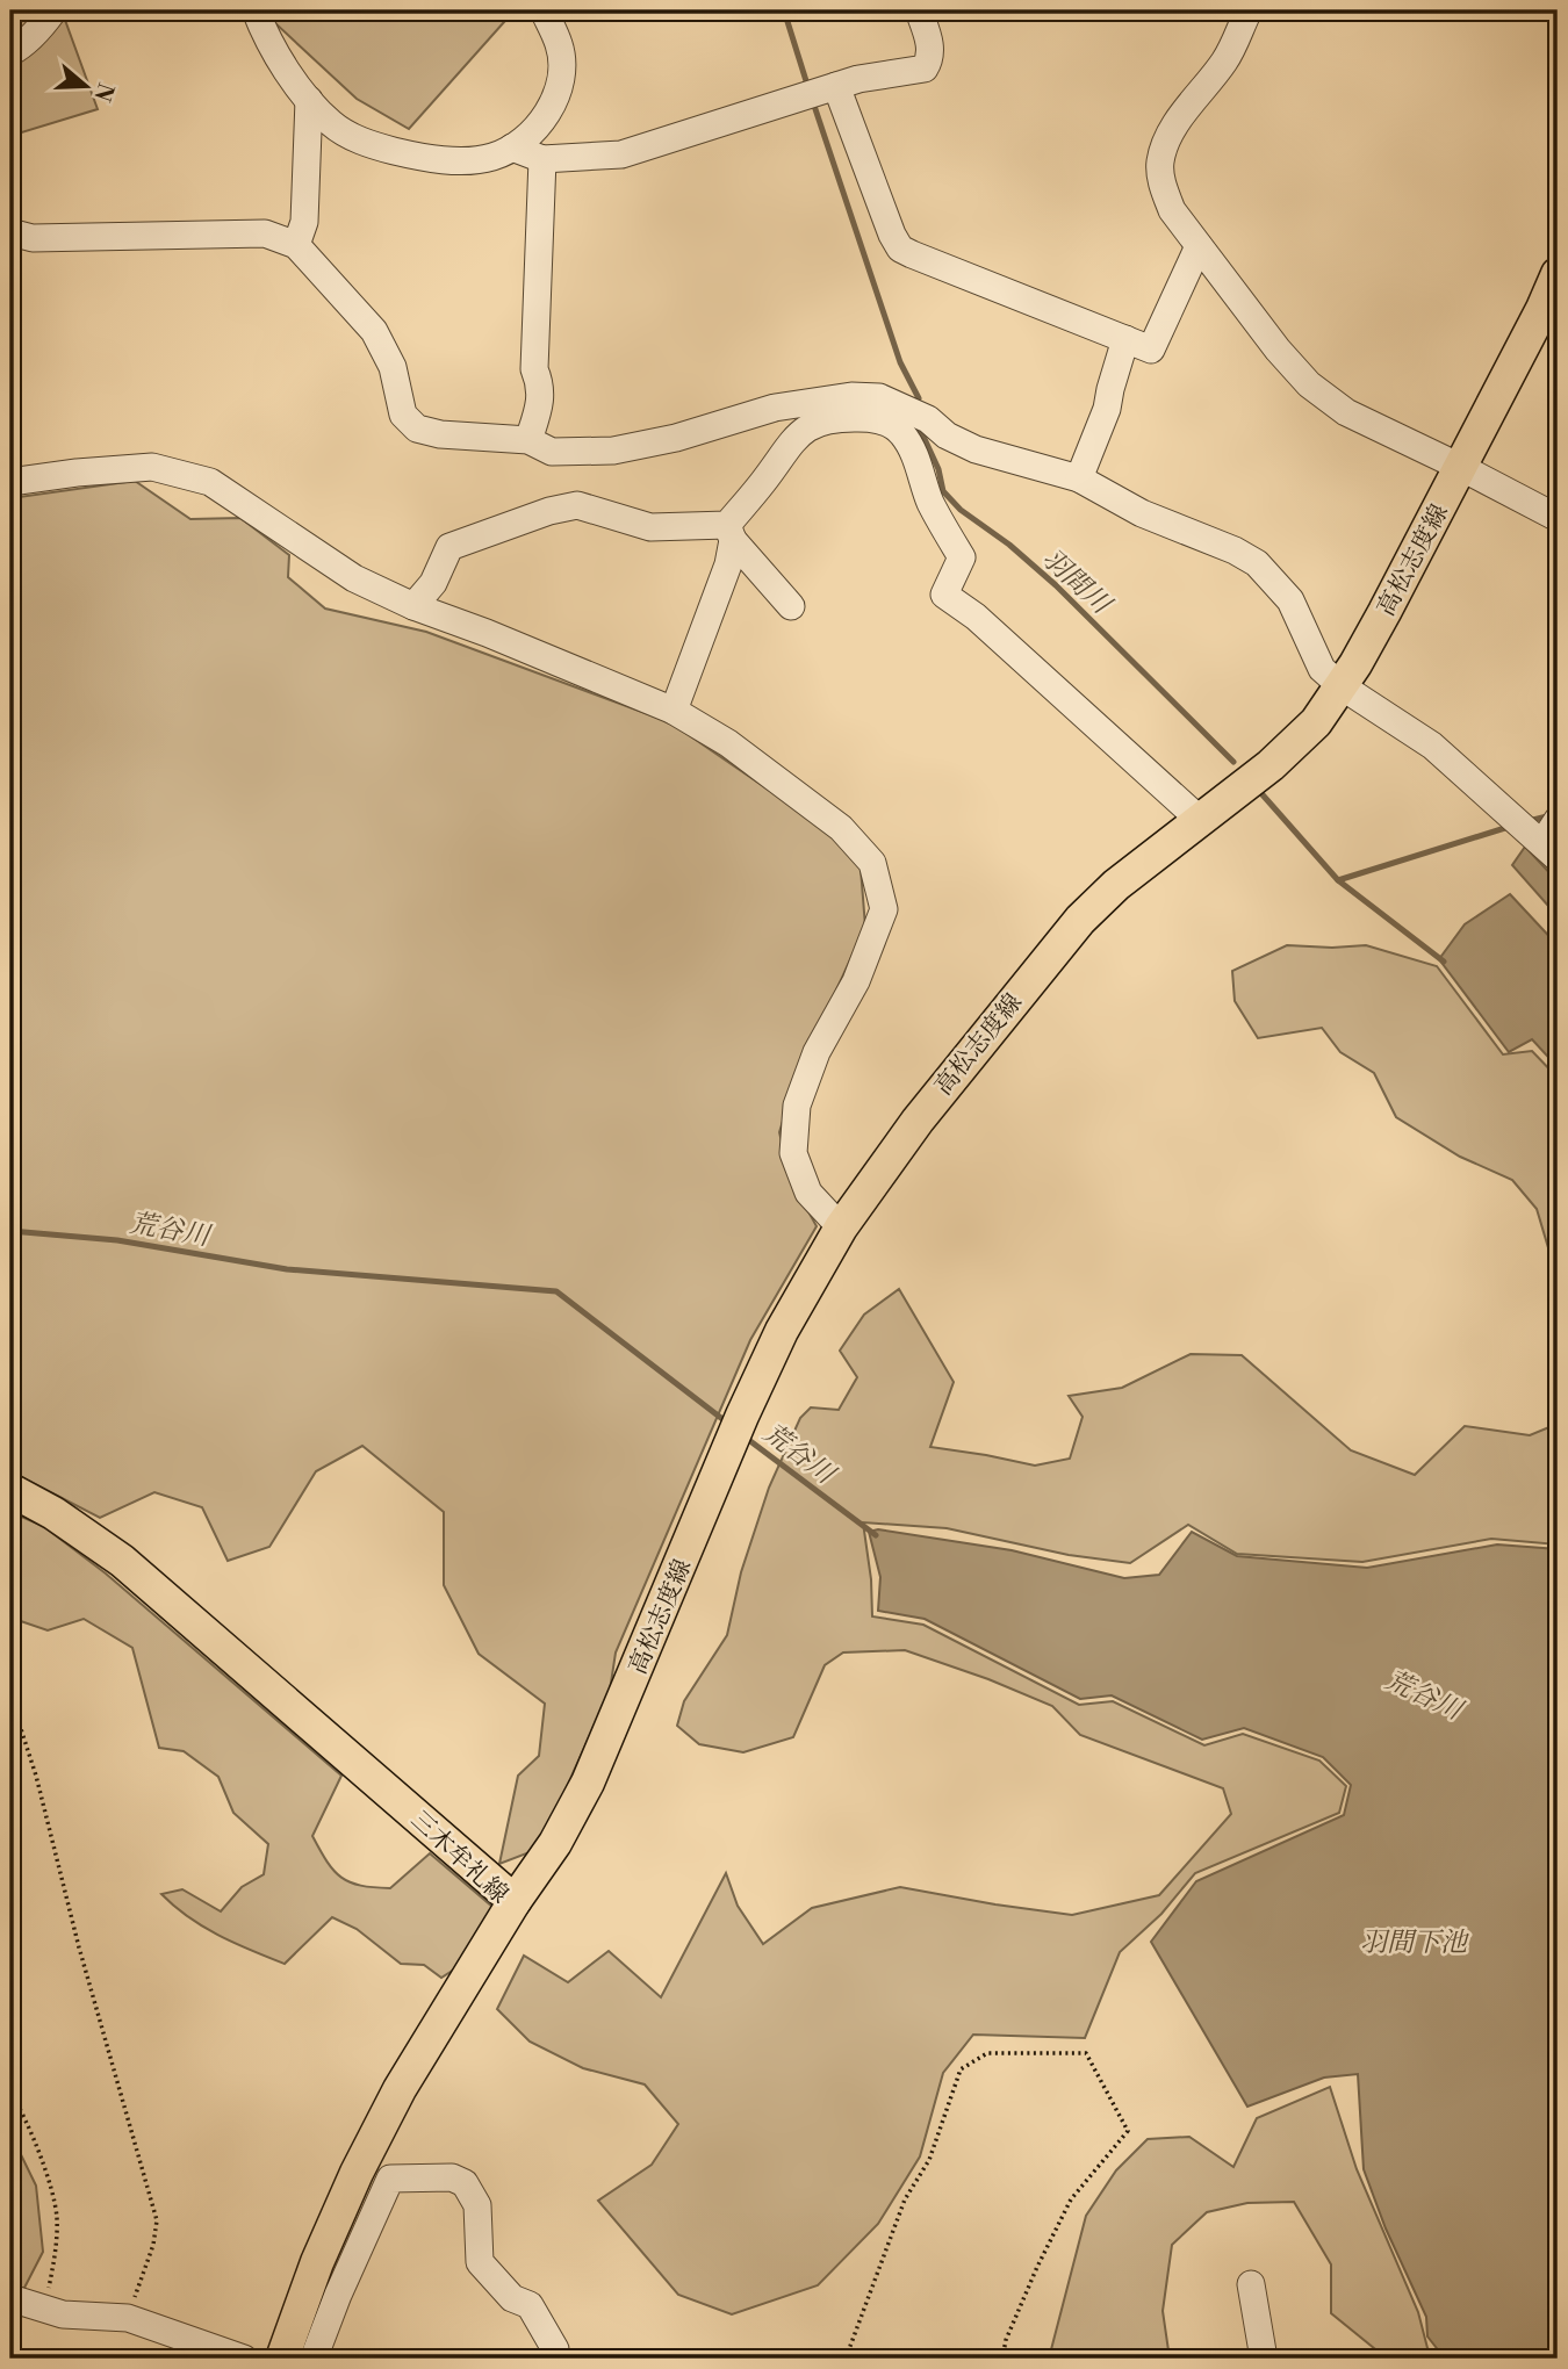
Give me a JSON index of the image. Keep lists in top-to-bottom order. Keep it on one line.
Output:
{"streets":{"main road":["高松志度線","三木牟礼線"]},"crossings":[["高松志度線","三木牟礼線"]],"water":["羽間川","荒谷川","羽間下池"],"north":"right"}
